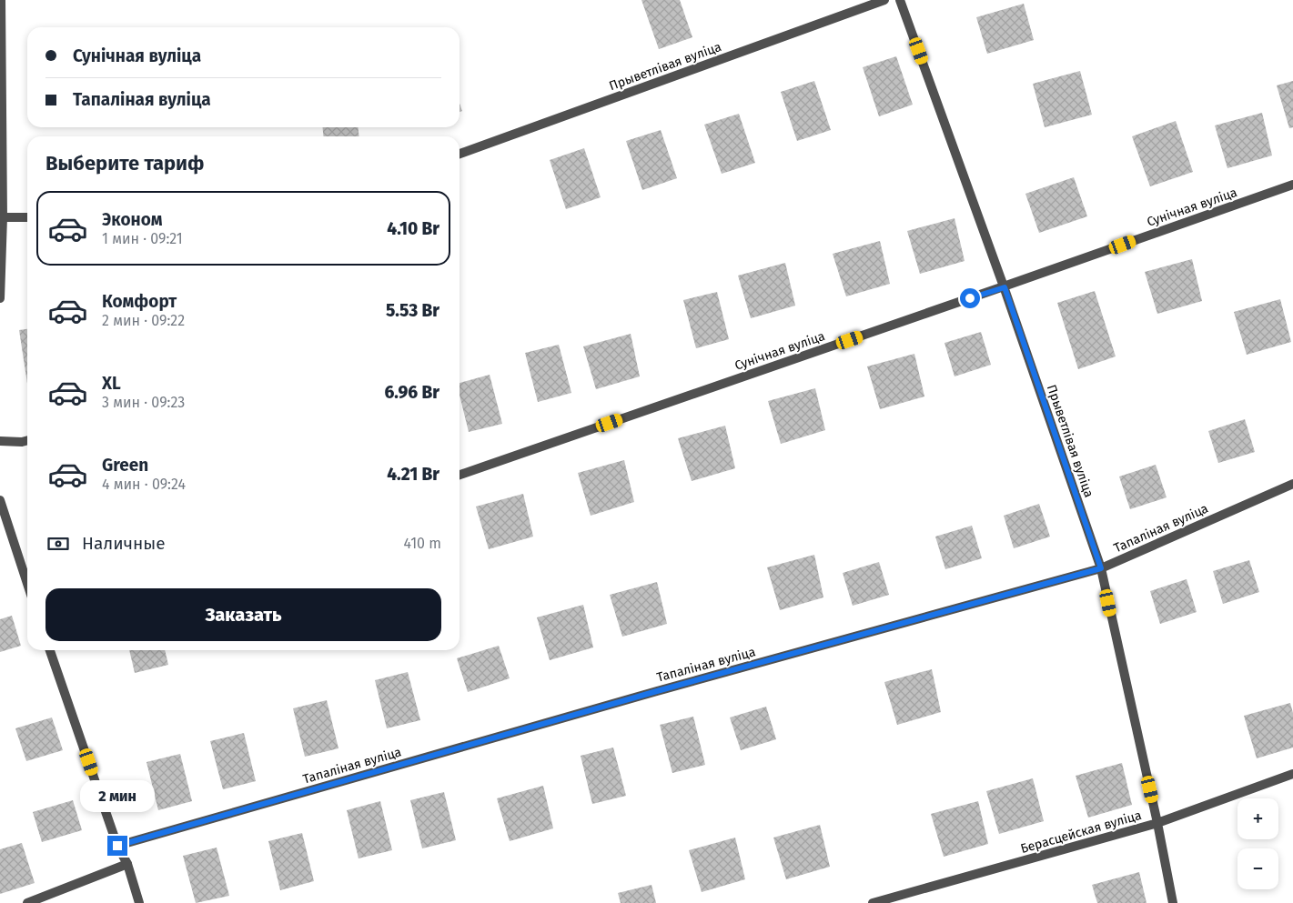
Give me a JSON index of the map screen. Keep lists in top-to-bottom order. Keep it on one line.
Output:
{"streets":{"street":["Прыветлівая вуліца","Сунічная вуліца","Тапаліная вуліца","Берасцейская вуліца"]},"crossings":[["Прыветлівая вуліца","Сунічная вуліца"],["Прыветлівая вуліца","Тапаліная вуліца"],["Прыветлівая вуліца","Берасцейская вуліца"]],"page":{"banner":["Сунічная вуліца","Тапаліная вуліца"],"heading":"Выберите тариф","list":[{"name":"Эконом","note":"1 мин · 09:21","value":"4.10 Br"},{"name":"Комфорт","note":"2 мин · 09:22","value":"5.53 Br"},{"name":"XL","note":"3 мин · 09:23","value":"6.96 Br"},{"name":"Green","note":"4 мин · 09:24","value":"4.21 Br"}],"pay":["Наличные","410 m"],"buttons":"Заказать","bubble":"2 мин","map_buttons":["+","−"]}}
